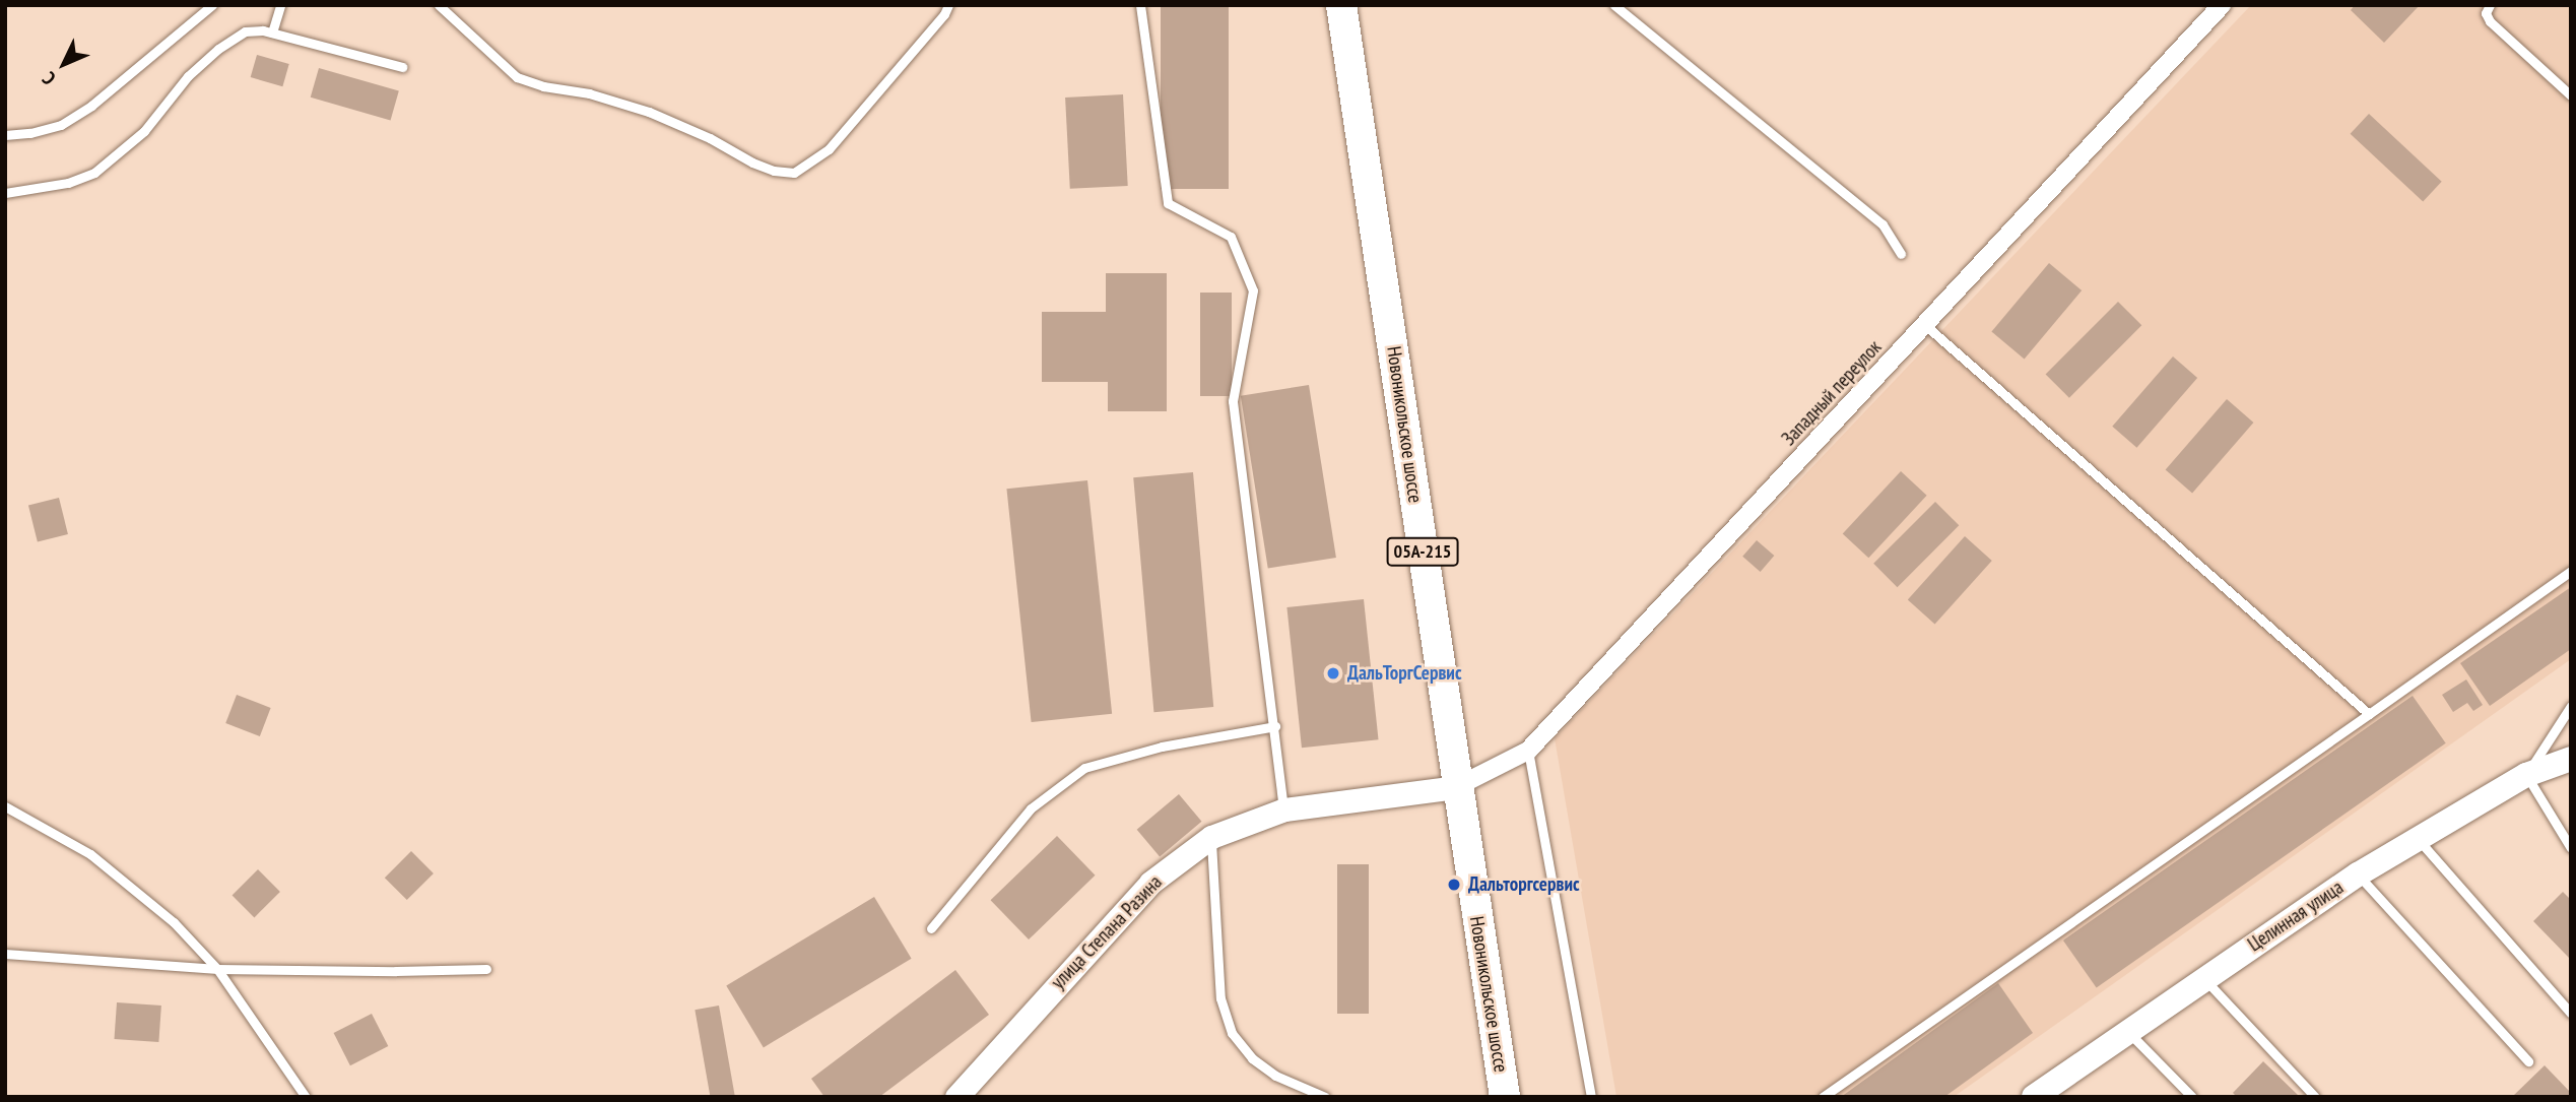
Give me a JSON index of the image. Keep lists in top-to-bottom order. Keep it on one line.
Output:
{"streets":{"highway":["Новоникольское шоссе","05А-215"],"main road":["Целинная улица"],"street":["Западный переулок","улица Степана Разина"]},"crossings":[["Западный переулок","Новоникольское шоссе"],["Западный переулок","улица Степана Разина"],["Новоникольское шоссе","улица Степана Разина"]],"places":["ДальТоргСервис","Дальторгсервис"],"north":"bottom left"}
